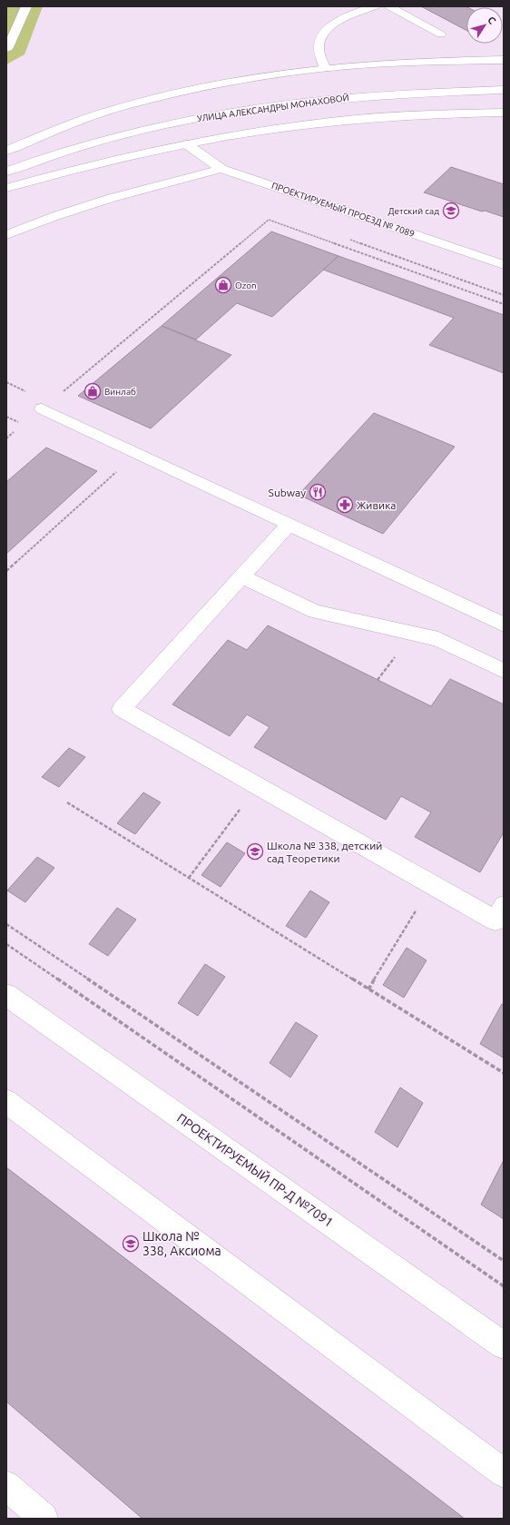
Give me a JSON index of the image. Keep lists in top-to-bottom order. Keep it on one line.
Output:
{"streets":{"main road":["УЛИЦА АЛЕКСАНДРЫ МОНАХОВОЙ","ПРОЕКТИРУЕМЫЙ ПРОЕЗД № 7089","ПРОЕКТИРУЕМЫЙ ПР-Д №7091"]},"places":{"school or university":["Детский сад","Школа № 338, детский сад Теоретики","Школа № 338, Аксиома"],"shop":["Ozon","Винлаб"],"restaurant":["Subway"],"pharmacy":["Живика"]},"north":"top right"}
